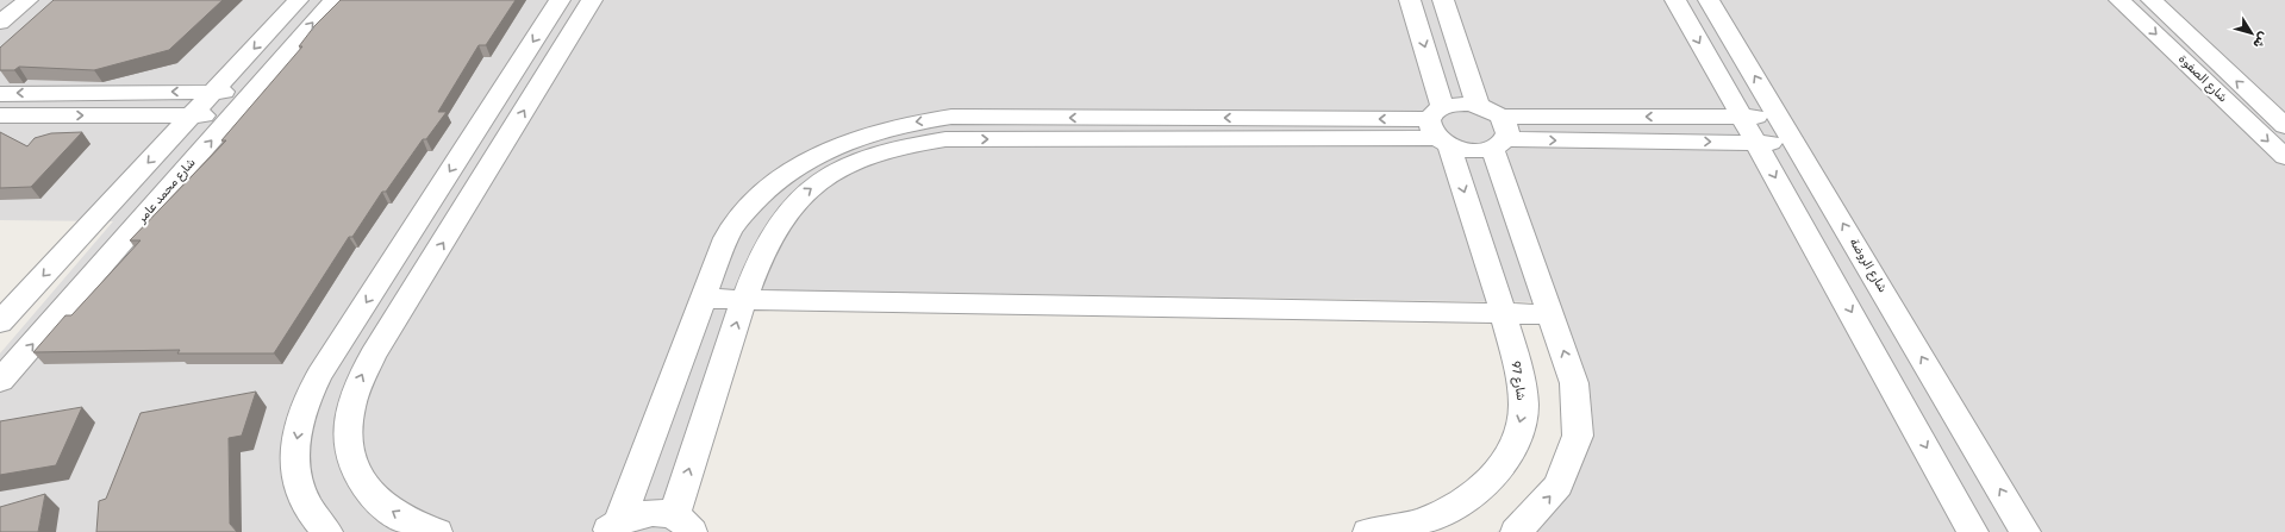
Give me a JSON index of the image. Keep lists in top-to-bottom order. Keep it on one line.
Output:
{"streets":{"street":["شارع الصفوة","شارع محمد عامر","شارع الروضة","شارع 97"]},"north":"bottom right"}
